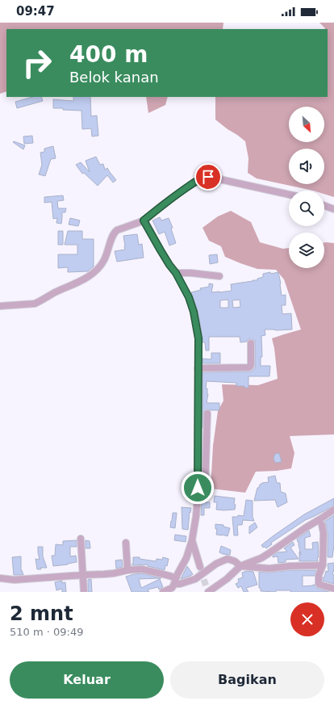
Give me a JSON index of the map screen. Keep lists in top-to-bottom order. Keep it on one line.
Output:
{"north":"bottom right","page":{"status":"09:47","turn":["400 m","Belok kanan"],"heading":["2 mnt","510 m · 09:49"],"buttons":["Keluar","Bagikan"]}}
